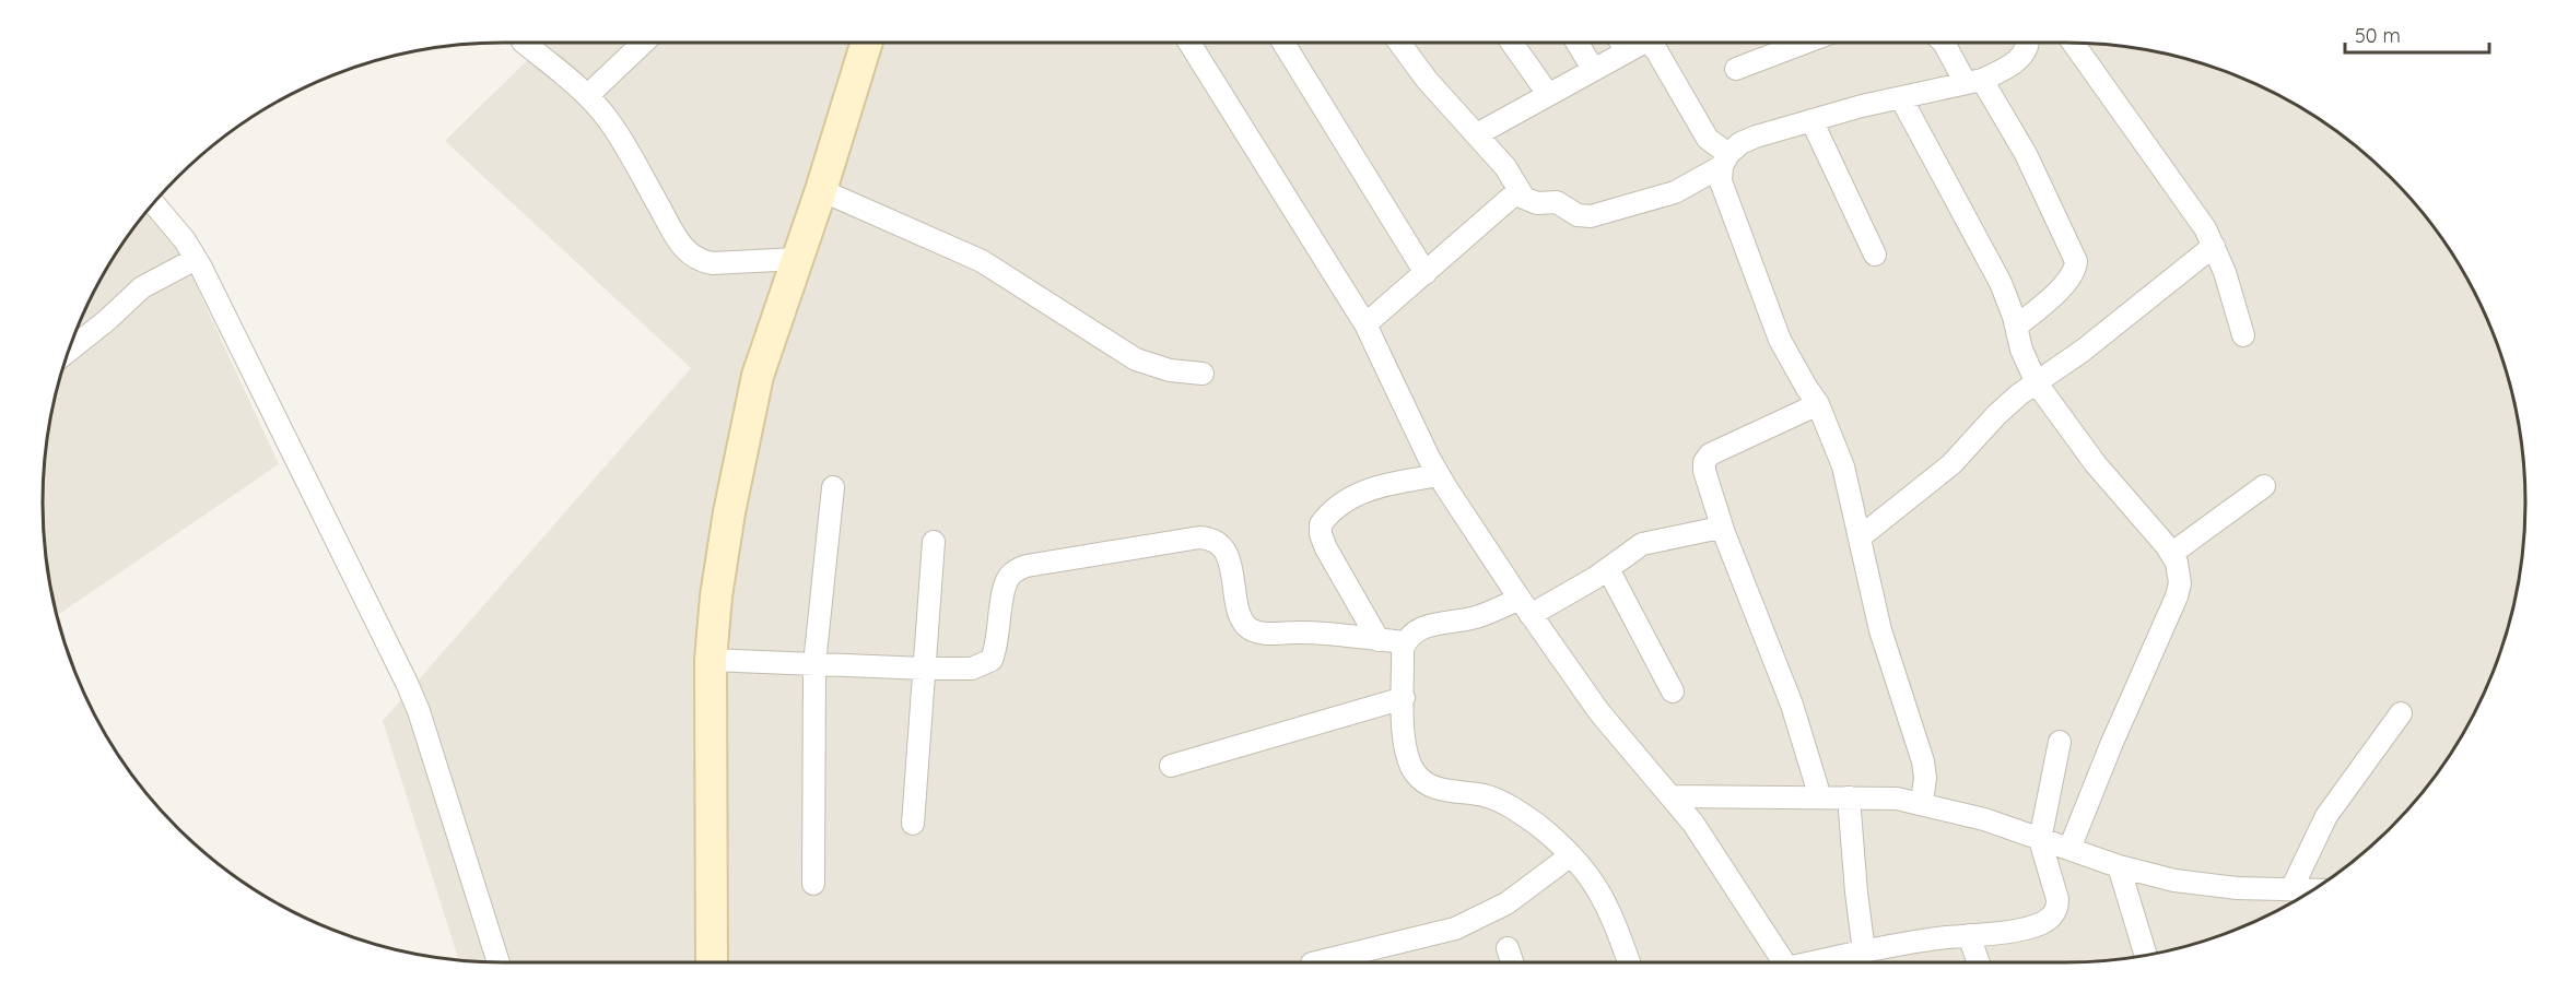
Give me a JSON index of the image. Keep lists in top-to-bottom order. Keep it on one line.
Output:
{"scale_bar":"50 m"}
